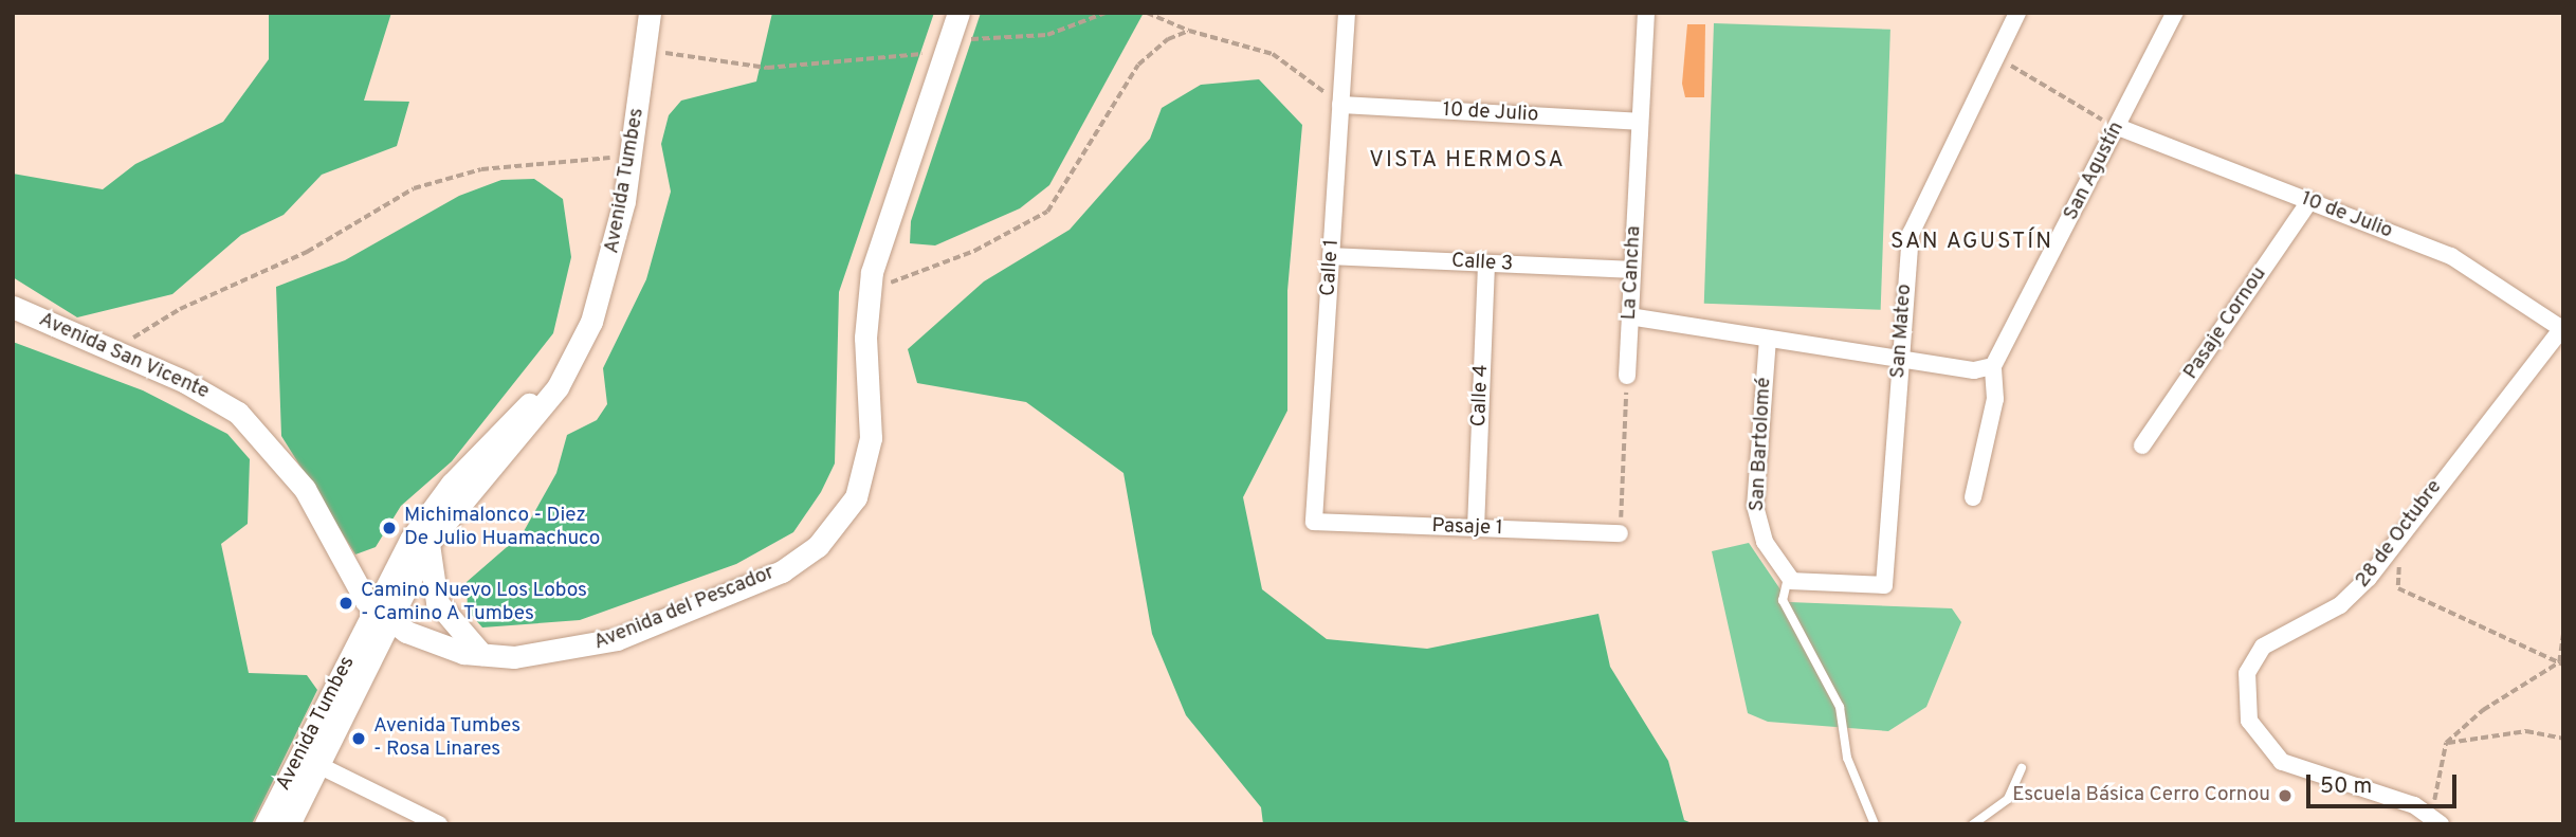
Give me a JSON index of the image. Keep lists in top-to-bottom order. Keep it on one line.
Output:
{"streets":{"main road":["Avenida Tumbes","Avenida San Vicente","Avenida del Pescador"],"street":["10 de Julio","San Agustín","Calle 3","Calle 1","La Cancha","Pasaje Cornou","San Mateo","Calle 4","San Bartolomé","Pasaje 1","28 de Octubre"]},"crossings":[["10 de Julio","San Agustín"],["10 de Julio","Calle 1"],["10 de Julio","La Cancha"],["10 de Julio","Pasaje Cornou"],["10 de Julio","28 de Octubre"],["Avenida Tumbes","Avenida San Vicente"],["Avenida Tumbes","Avenida del Pescador"],["Calle 3","Calle 1"],["Calle 3","La Cancha"],["Calle 3","Calle 4"],["Calle 1","Pasaje 1"],["San Mateo","San Bartolomé"],["Avenida San Vicente","Avenida del Pescador"],["Calle 4","Pasaje 1"]],"districts":["VISTA HERMOSA","SAN AGUSTÍN"],"places":["Michimalonco - Diez De Julio Huamachuco","Camino Nuevo Los Lobos - Camino A Tumbes","Avenida Tumbes - Rosa Linares","Escuela Básica Cerro Cornou"],"scale_bar":"50 m"}
